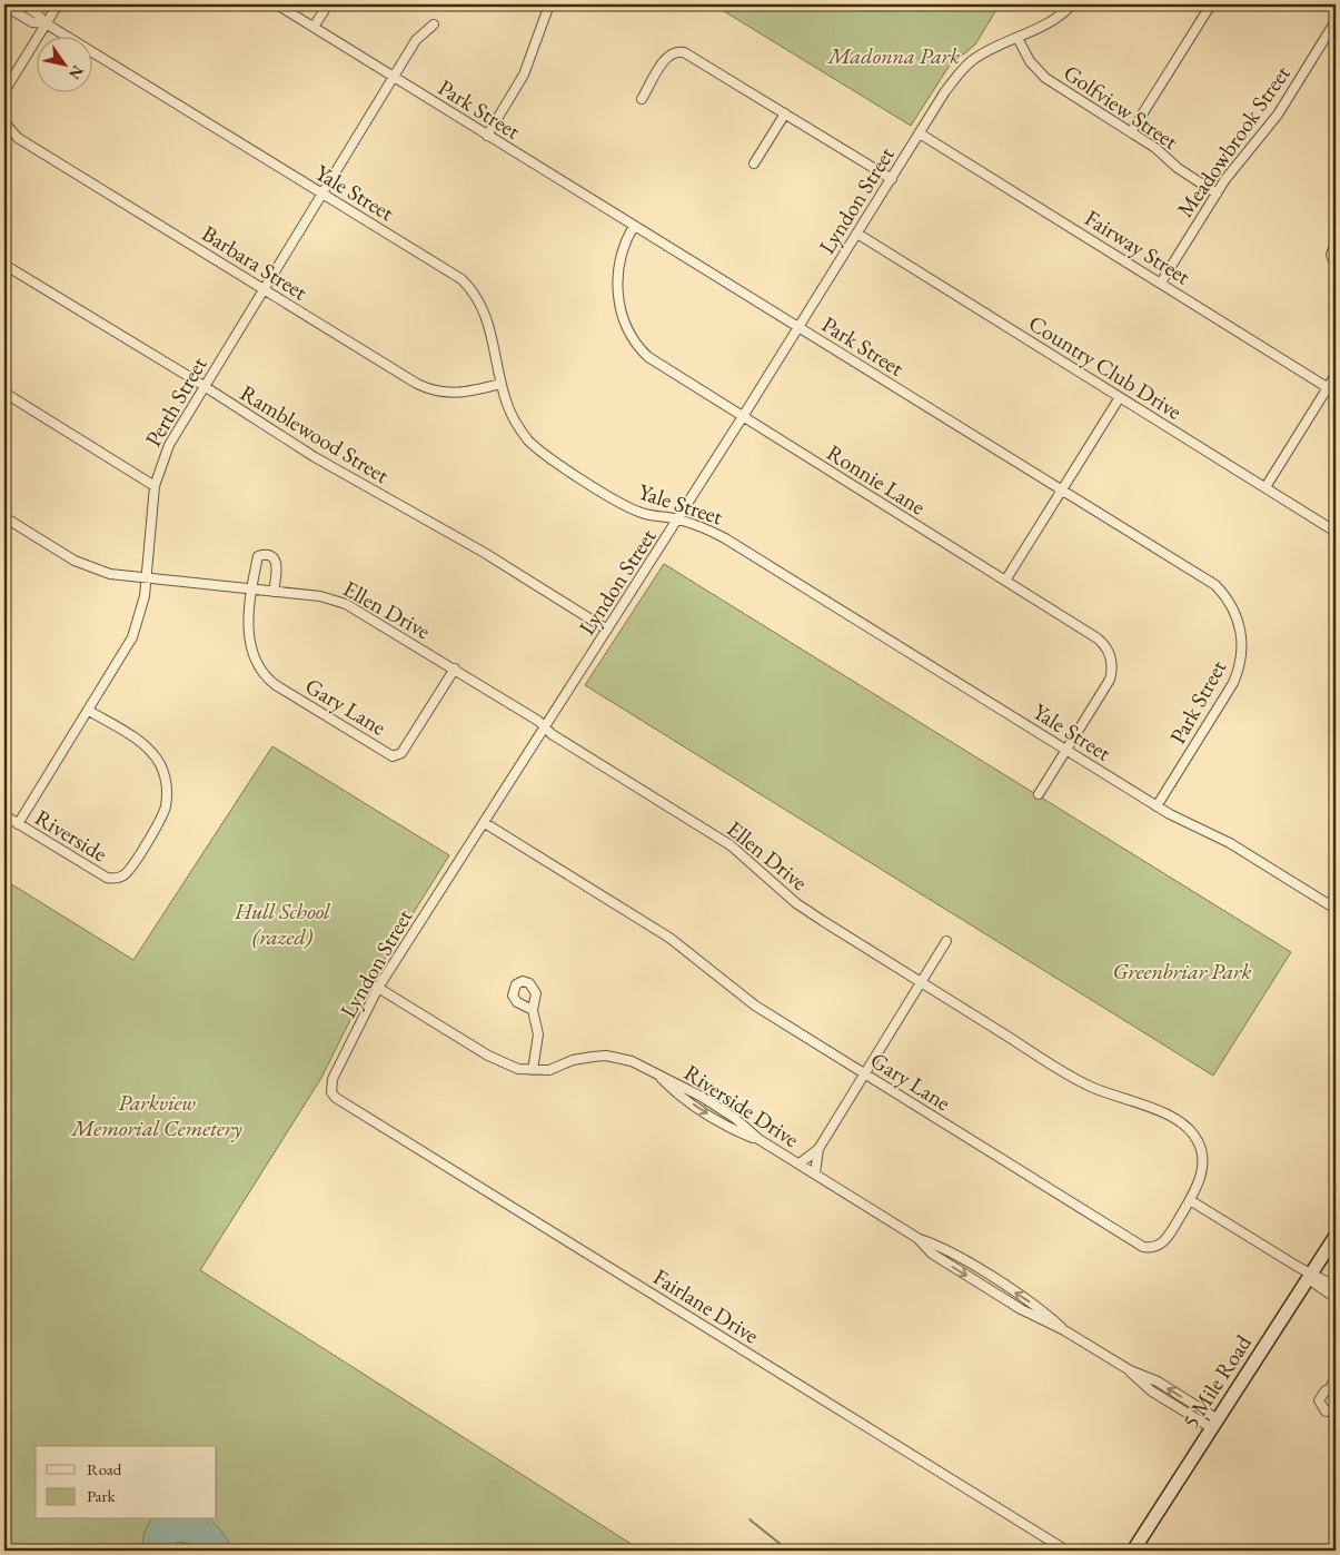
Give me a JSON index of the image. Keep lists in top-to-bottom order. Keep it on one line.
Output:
{"streets":{"main road":["5 Mile Road"],"street":["Golfview Street","Park Street","Meadowbrook Street","Yale Street","Lyndon Street","Fairway Street","Barbara Street","Country Club Drive","Perth Street","Ramblewood Street","Ronnie Lane","Ellen Drive","Gary Lane","Riverside","Riverside Drive","Fairlane Drive"]},"crossings":[["Golfview Street","Meadowbrook Street"],["Golfview Street","Lyndon Street"],["Park Street","Yale Street"],["Park Street","Lyndon Street"],["Park Street","Perth Street"],["Park Street","Ronnie Lane"],["Meadowbrook Street","Fairway Street"],["Yale Street","Lyndon Street"],["Yale Street","Barbara Street"],["Yale Street","Perth Street"],["Yale Street","Ronnie Lane"],["Lyndon Street","Fairway Street"],["Lyndon Street","Country Club Drive"],["Lyndon Street","Ramblewood Street"],["Lyndon Street","Ronnie Lane"],["Lyndon Street","Ellen Drive"],["Lyndon Street","Gary Lane"],["Lyndon Street","Riverside Drive"],["Lyndon Street","Fairlane Drive"],["Barbara Street","Perth Street"],["Perth Street","Ramblewood Street"],["Perth Street","Ellen Drive"],["Perth Street","Riverside"],["Ellen Drive","Gary Lane"],["Riverside Drive","5 Mile Road"]],"parks":["Madonna Park","Hull School (razed)","Greenbriar Park","Parkview Memorial Cemetery"],"legend":["Road","Park"],"north":"bottom right"}
